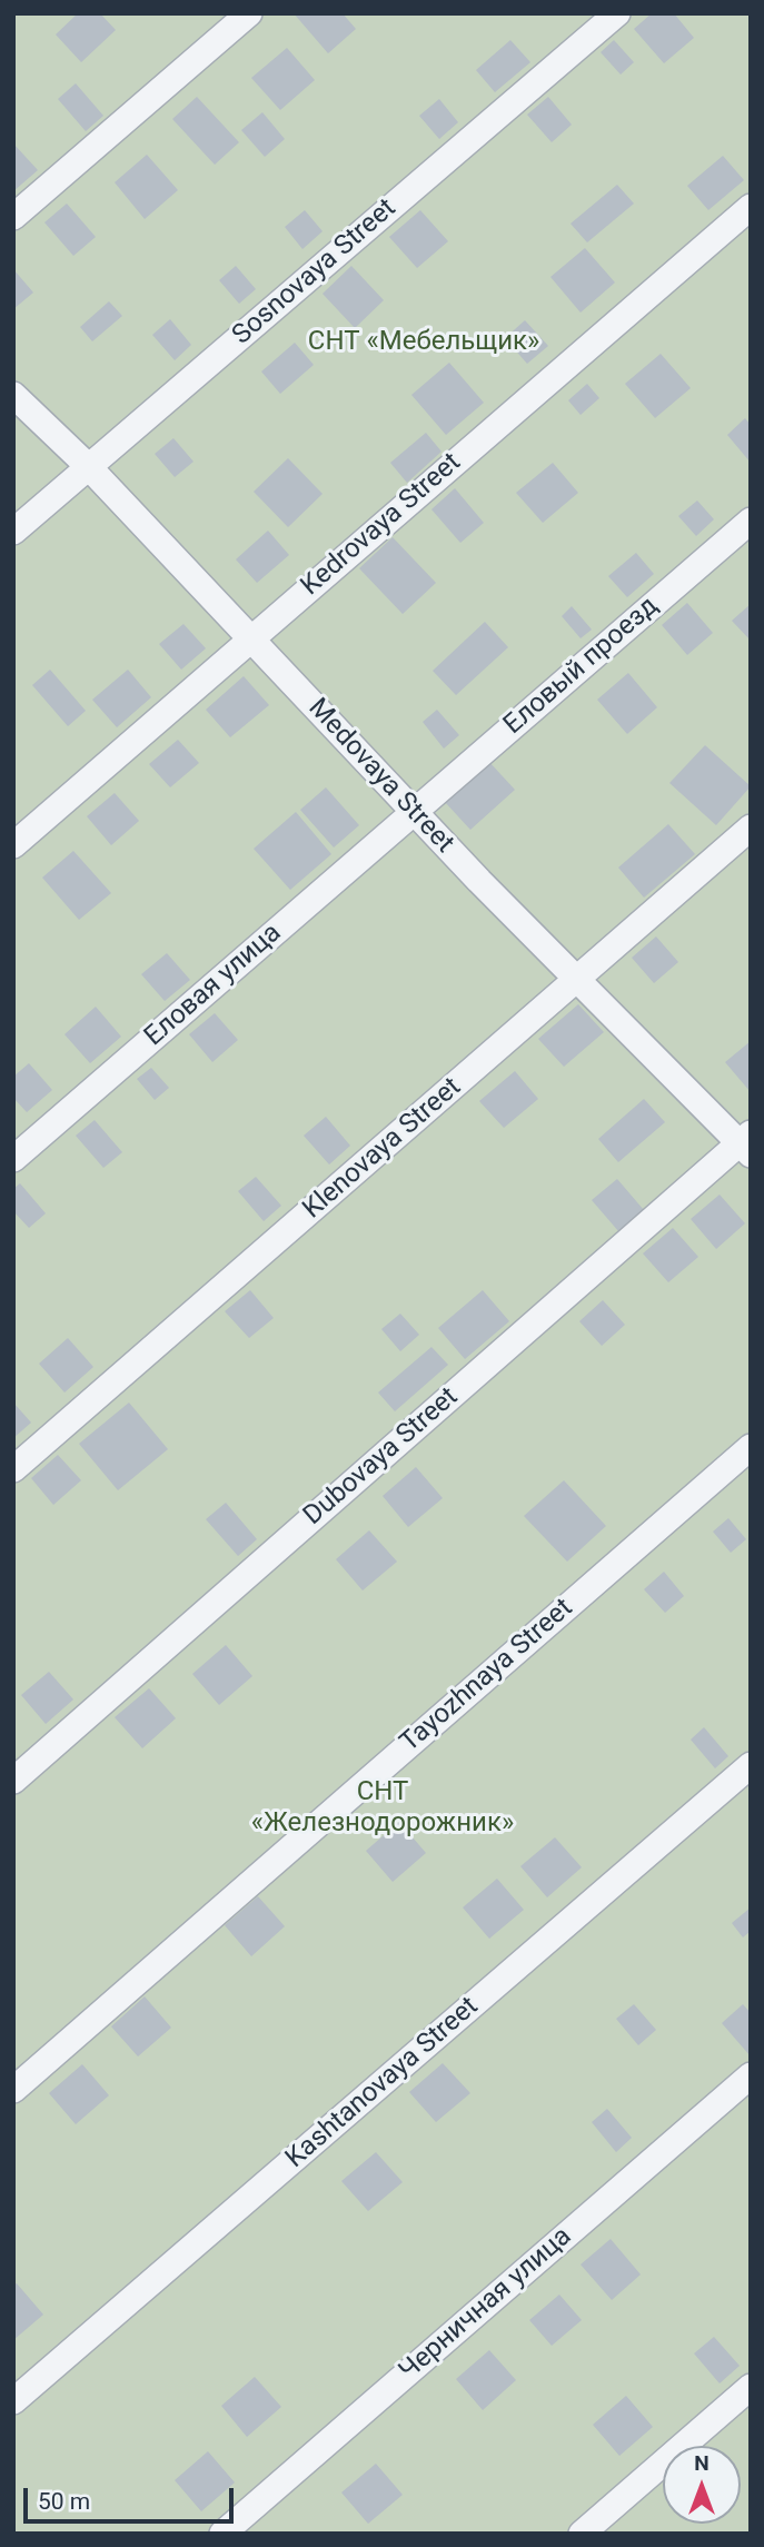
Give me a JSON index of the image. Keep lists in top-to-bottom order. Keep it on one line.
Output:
{"streets":{"street":["Sosnovaya Street","Kedrovaya Street","Еловый проезд","Medovaya Street","Еловая улица","Klenovaya Street","Dubovaya Street","Tayozhnaya Street","Kashtanovaya Street","Черничная улица"]},"crossings":[["Sosnovaya Street","Medovaya Street"],["Kedrovaya Street","Medovaya Street"],["Еловый проезд","Medovaya Street"],["Еловый проезд","Еловая улица"],["Medovaya Street","Еловая улица"],["Medovaya Street","Klenovaya Street"],["Medovaya Street","Dubovaya Street"]],"parks":["СНТ «Мебельщик»","СНТ «Железнодорожник»"],"scale_bar":"50 m","north":"top"}
